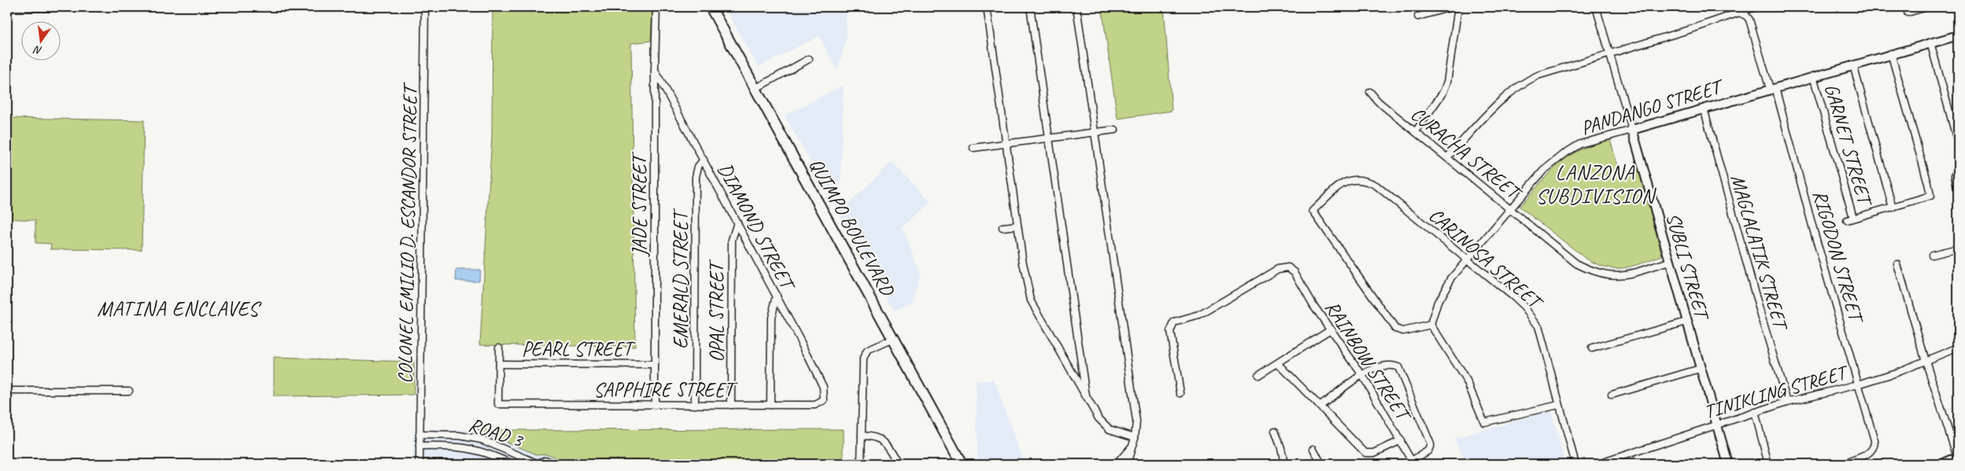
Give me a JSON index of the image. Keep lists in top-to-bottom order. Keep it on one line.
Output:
{"streets":{"main road":["QUIMPO BOULEVARD"],"street":["PANDANGO STREET","GARNET STREET","CURACHA STREET","JADE STREET","DIAMOND STREET","COLONEL EMILIO D. ESCANDOR STREET","MAGLALATIK STREET","RIGODON STREET","CARINOSA STREET","SUBLI STREET","EMERALD STREET","OPAL STREET","PEARL STREET","RAINBOW STREET","SAPPHIRE STREET","TINIKLING STREET","ROAD 3"]},"crossings":[["PANDANGO STREET","GARNET STREET"],["PANDANGO STREET","CURACHA STREET"],["PANDANGO STREET","MAGLALATIK STREET"],["PANDANGO STREET","RIGODON STREET"],["PANDANGO STREET","CARINOSA STREET"],["PANDANGO STREET","SUBLI STREET"],["CURACHA STREET","SUBLI STREET"],["JADE STREET","DIAMOND STREET"],["JADE STREET","PEARL STREET"],["JADE STREET","SAPPHIRE STREET"],["DIAMOND STREET","EMERALD STREET"],["DIAMOND STREET","OPAL STREET"],["DIAMOND STREET","SAPPHIRE STREET"],["COLONEL EMILIO D. ESCANDOR STREET","ROAD 3"],["MAGLALATIK STREET","TINIKLING STREET"],["RIGODON STREET","TINIKLING STREET"],["SUBLI STREET","TINIKLING STREET"],["EMERALD STREET","SAPPHIRE STREET"],["OPAL STREET","SAPPHIRE STREET"],["PEARL STREET","SAPPHIRE STREET"]],"districts":["LANZONA SUBDIVISION","MATINA ENCLAVES"],"north":"bottom"}
